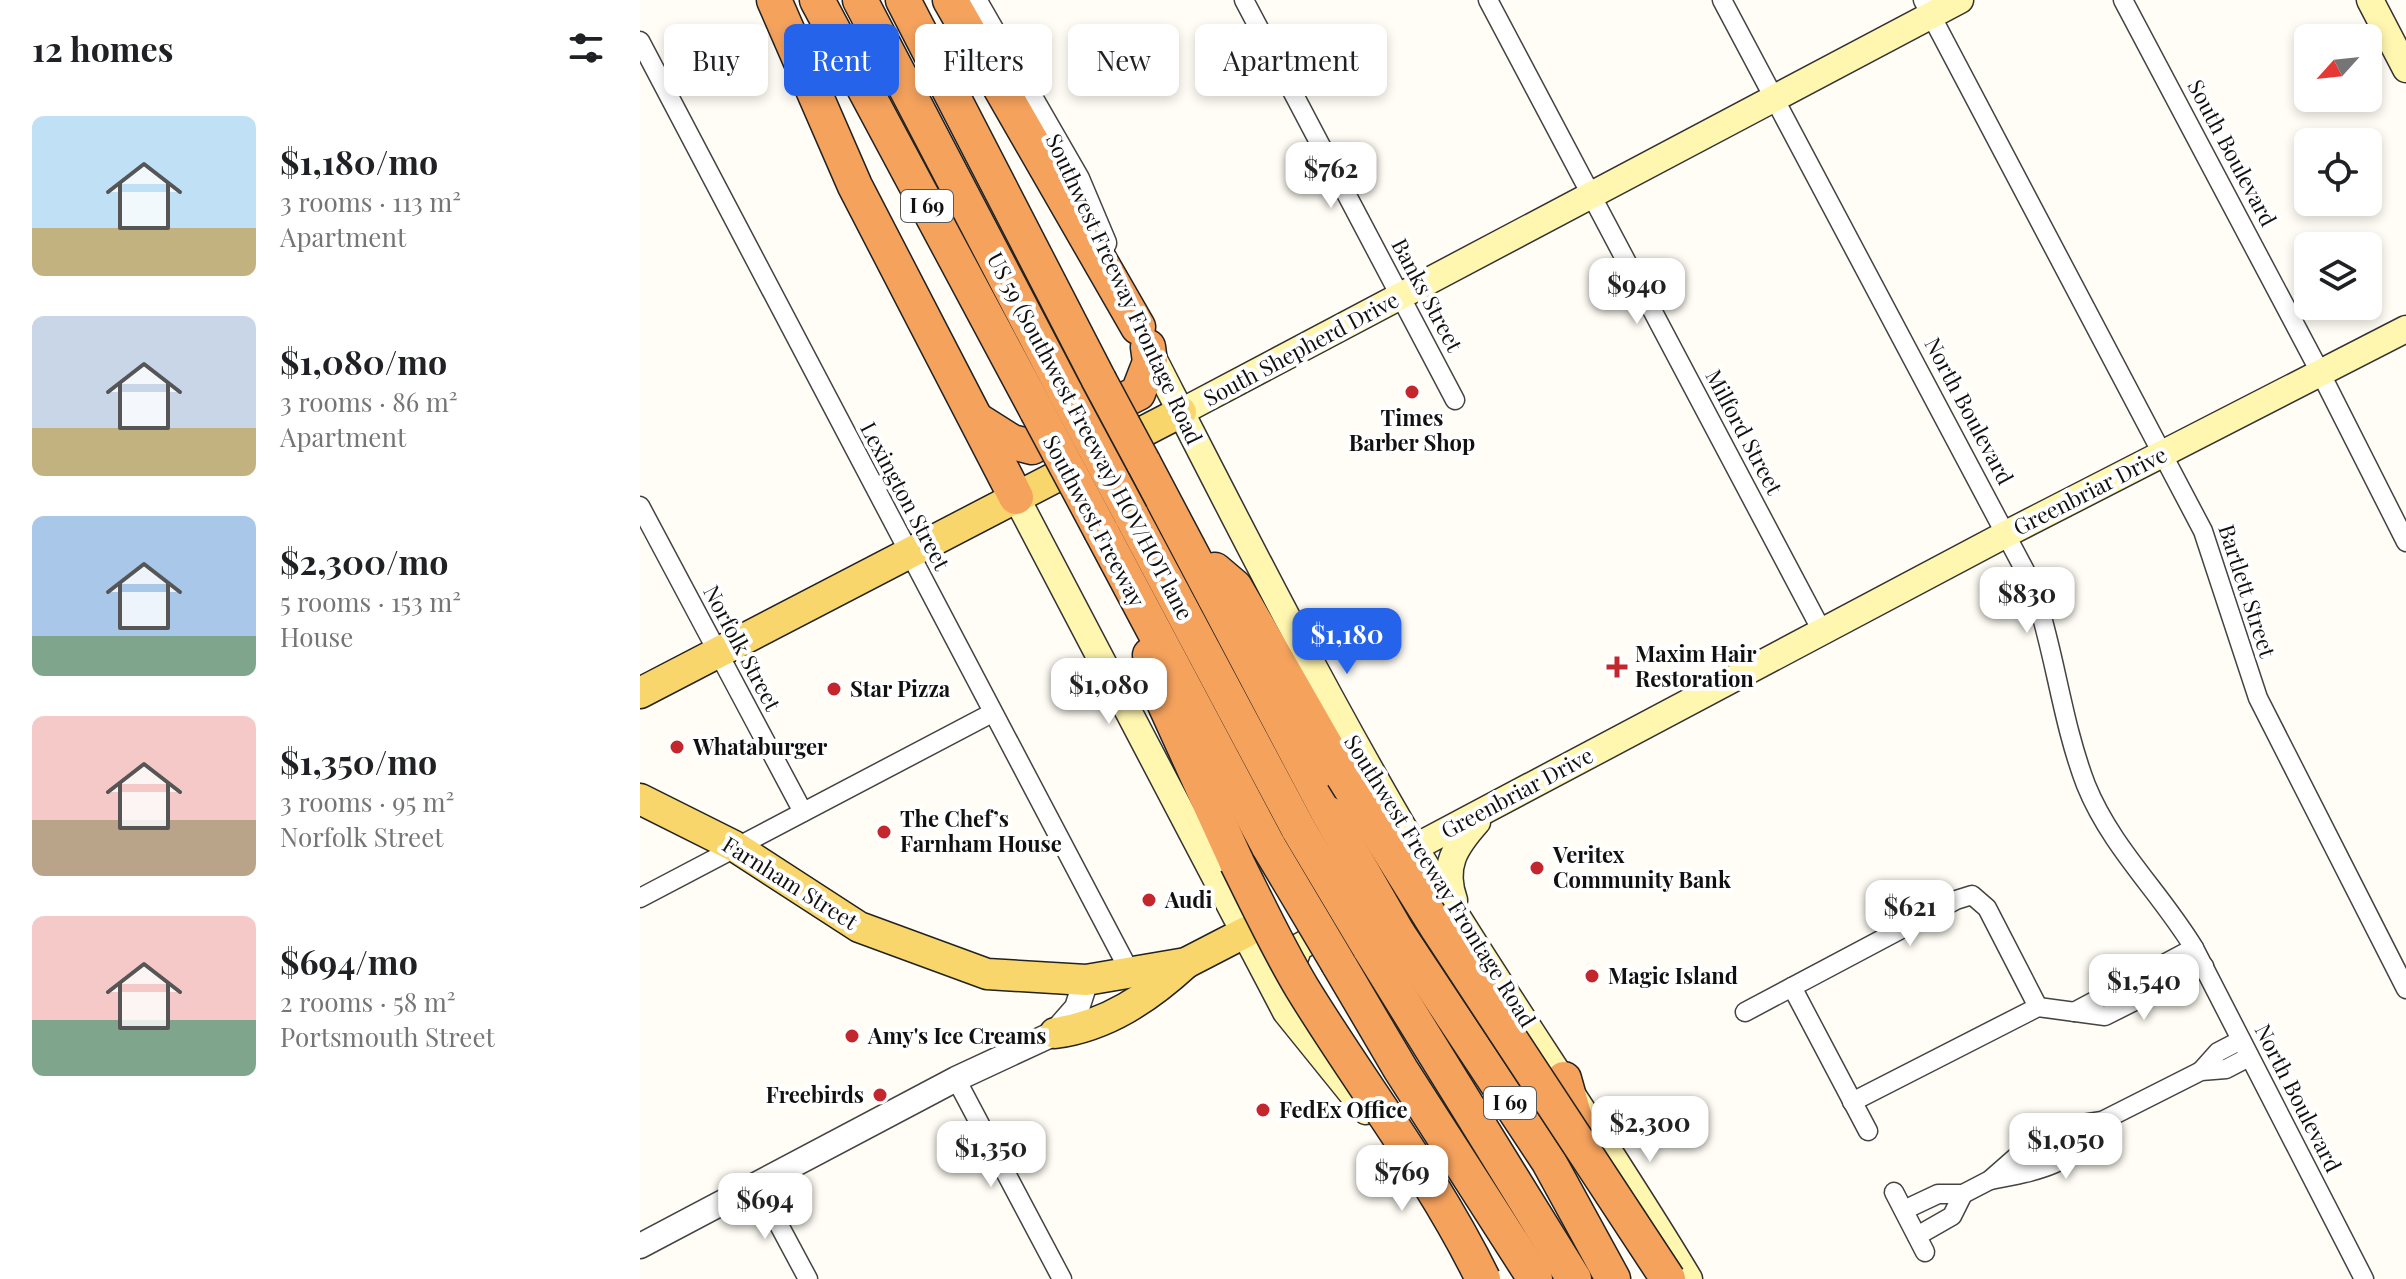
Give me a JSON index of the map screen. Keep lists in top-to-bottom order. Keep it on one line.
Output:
{"streets":{"highway":["I 69","US 59 (Southwest Freeway) HOV/HOT lane","Southwest Freeway"],"main road":["Southwest Freeway Frontage Road","South Shepherd Drive","Greenbriar Drive","Farnham Street"],"street":["South Boulevard","Banks Street","North Boulevard","Milford Street","Lexington Street","Bartlett Street","Norfolk Street"]},"crossings":[["South Boulevard","Greenbriar Drive"],["I 69","US 59 (Southwest Freeway) HOV/HOT lane"],["Southwest Freeway Frontage Road","South Shepherd Drive"],["Southwest Freeway Frontage Road","Greenbriar Drive"],["Banks Street","South Shepherd Drive"],["South Shepherd Drive","North Boulevard"],["South Shepherd Drive","Milford Street"],["South Shepherd Drive","Lexington Street"],["South Shepherd Drive","Bartlett Street"],["South Shepherd Drive","Norfolk Street"],["North Boulevard","Greenbriar Drive"],["Milford Street","Greenbriar Drive"],["Greenbriar Drive","Lexington Street"],["Greenbriar Drive","Bartlett Street"],["Greenbriar Drive","Farnham Street"]],"places":{"other":["Times Barber Shop","Star Pizza","Whataburger","The Chef’s Farnham House","Veritex Community Bank","Audi","Magic Island","Amy's Ice Creams","Freebirds","FedEx Office"],"health":["Maxim Hair Restoration"]},"north":"bottom left","page":{"heading":"12 homes","chip":["Buy","Rent","Filters","New","Apartment"],"list":[{"name":"$1,180/mo","note":"3 rooms · 113 m² · Apartment"},{"name":"$1,080/mo","note":"3 rooms · 86 m² · Apartment"},{"name":"$2,300/mo","note":"5 rooms · 153 m² · House"},{"name":"$1,350/mo","note":"3 rooms · 95 m² · Norfolk Street"},{"name":"$694/mo","note":"2 rooms · 58 m² · Portsmouth Street"}],"price":["$762","$940","$830","$1,180","$1,080","$621","$1,540","$2,300","$1,050","$1,350","$769","$694"]}}
